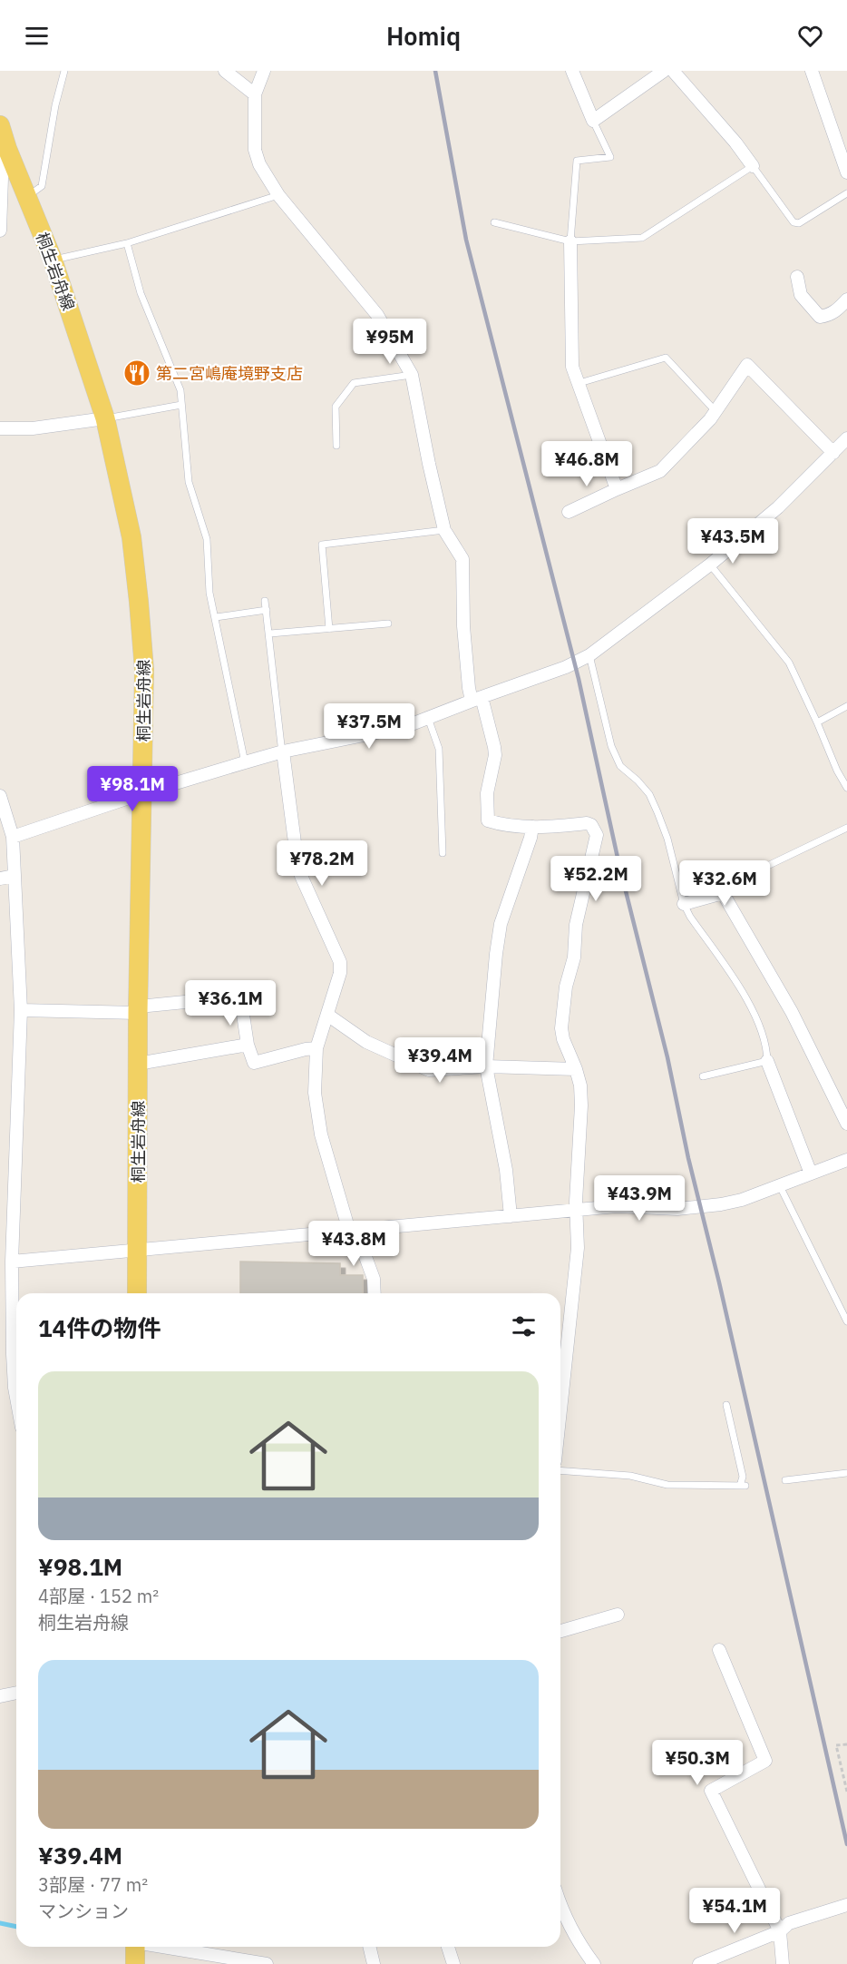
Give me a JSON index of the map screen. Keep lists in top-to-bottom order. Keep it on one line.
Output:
{"streets":{"main road":["桐生岩舟線"]},"places":{"restaurant":["第二宮嶋庵境野支店"]},"page":{"header":"Homiq","price":["¥95M","¥46.8M","¥43.5M","¥37.5M","¥98.1M","¥78.2M","¥52.2M","¥32.6M","¥36.1M","¥39.4M","¥43.9M","¥43.8M","¥50.3M","¥54.1M"],"heading":"14件の物件","list":[{"name":"¥98.1M","note":"4部屋 · 152 m² · 桐生岩舟線"},{"name":"¥39.4M","note":"3部屋 · 77 m² · マンション"}]}}
